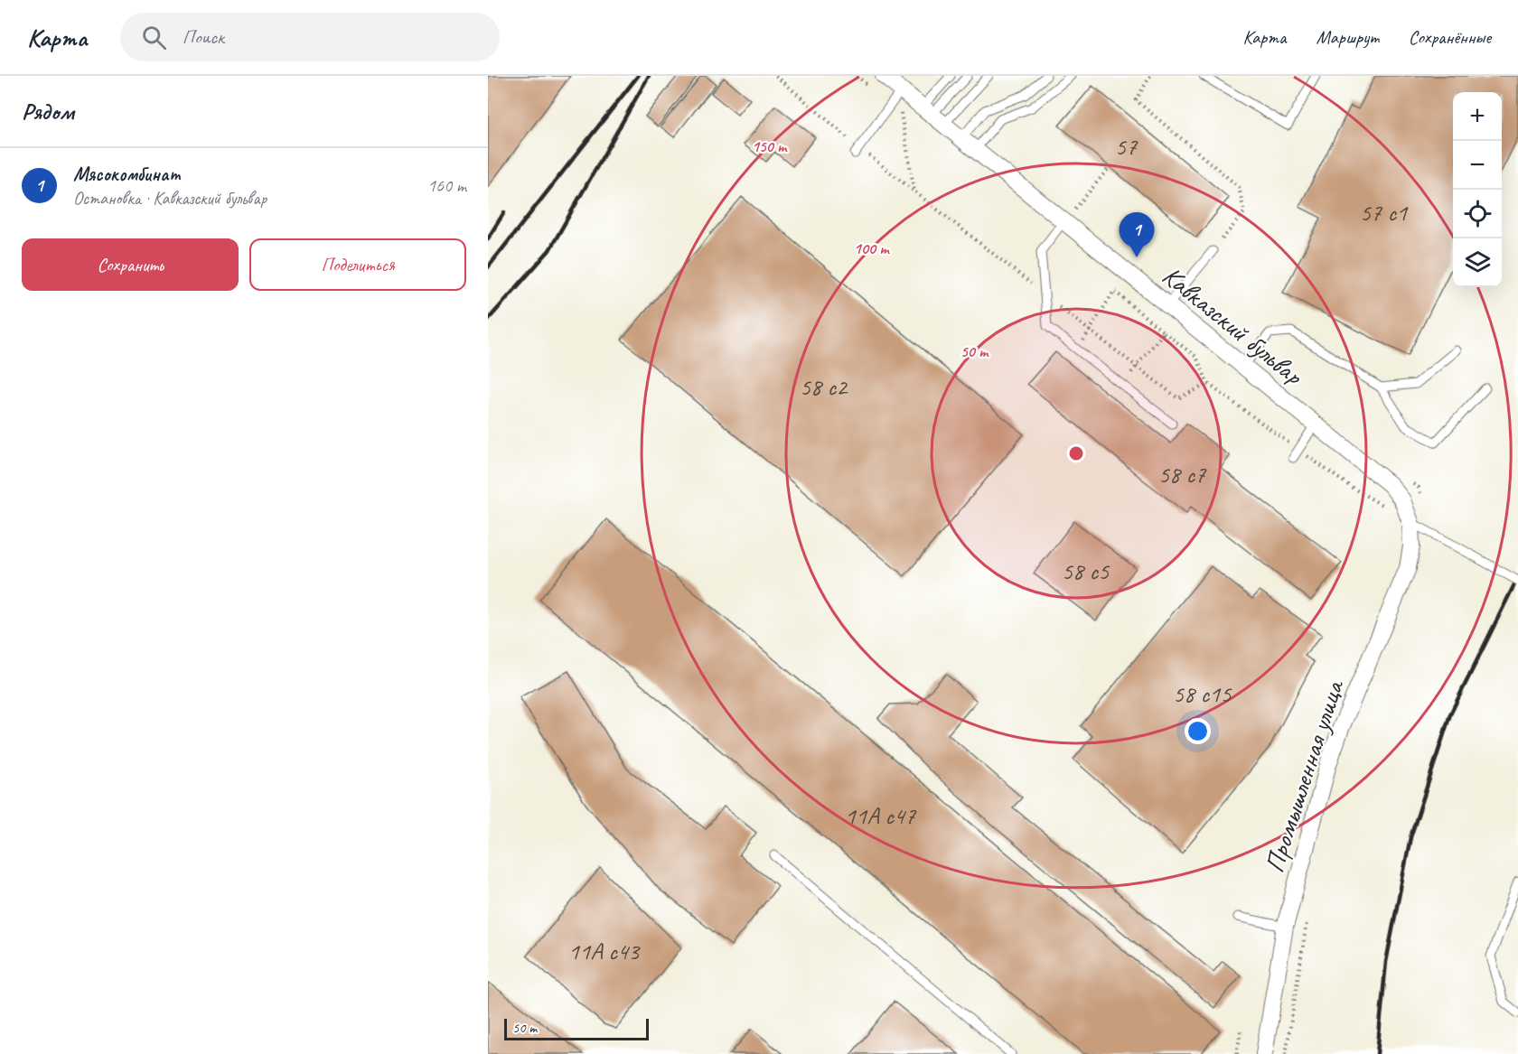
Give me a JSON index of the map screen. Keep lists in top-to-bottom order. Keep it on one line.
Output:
{"streets":{"street":["Кавказский бульвар","Промышленная улица"]},"crossings":[["Кавказский бульвар","Промышленная улица"]],"house_numbers":["57","57 с1","58 с2","58 с7","58 с5","58 с15","11А с47","11А с43"],"scale_bar":"50 m","page":{"header":"Карта","search":"Поиск","nav":["Карта","Маршрут","Сохранённые"],"heading":"Рядом","map_buttons":["+","−"],"list":[{"mark":"1","name":"Мясокомбинат","note":"Остановка · Кавказский бульвар","value":"160 m"}],"pins":"1","buttons":["Сохранить","Поделиться"],"scale":"50 m"},"rings":["150 m","100 m","50 m"]}
